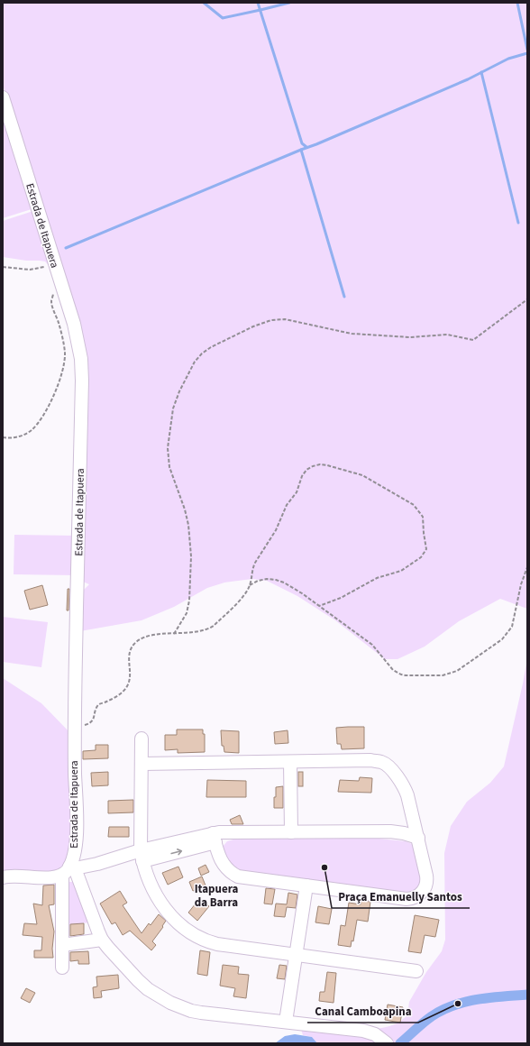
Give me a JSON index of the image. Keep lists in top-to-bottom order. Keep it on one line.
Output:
{"streets":{"street":["Estrada de Itapuera"]},"districts":["Itapuera da Barra"],"places":["Praça Emanuelly Santos","Canal Camboapina"]}
